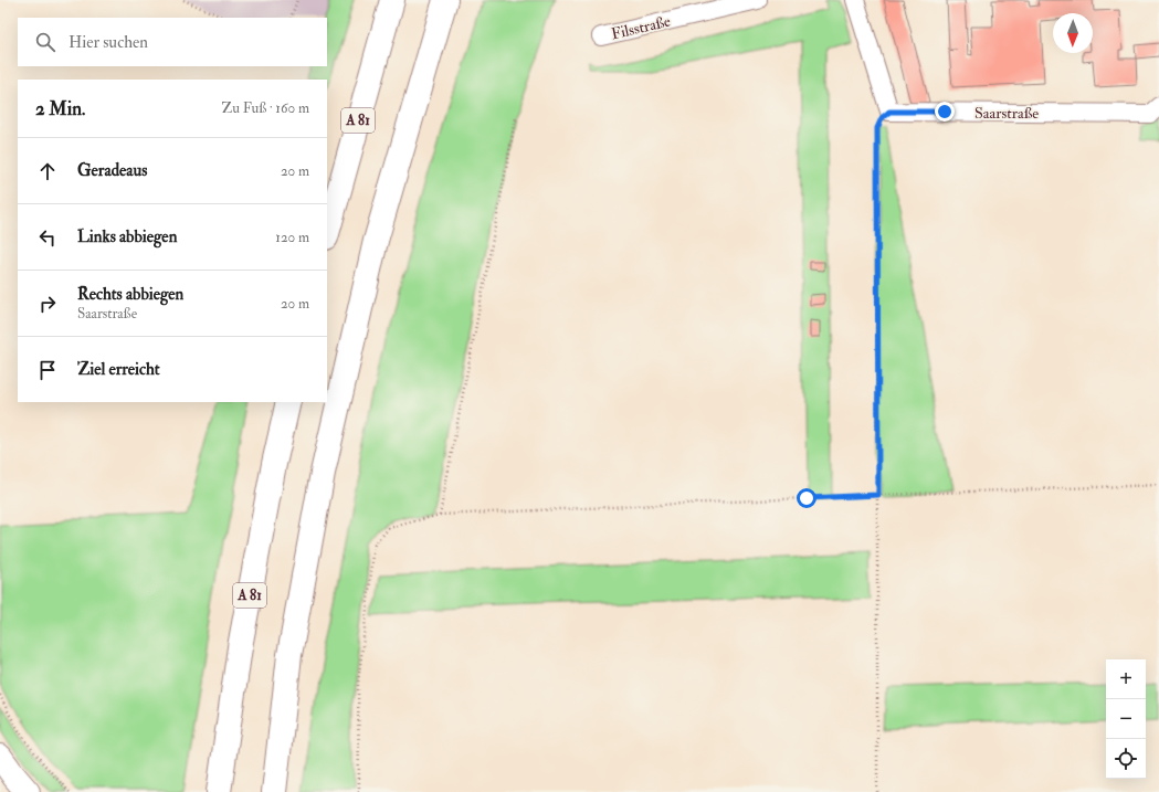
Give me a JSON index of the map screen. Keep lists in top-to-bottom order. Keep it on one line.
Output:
{"streets":{"main road":["A 81"],"street":["Filsstraße","Saarstraße"]},"north":"bottom","page":{"search":"Hier suchen","heading":["2 Min.","Zu Fuß · 160 m"],"list":[["Geradeaus","20 m"],["Links abbiegen","120 m"],["Rechts abbiegen","Saarstraße","20 m"],"Ziel erreicht"],"map_buttons":["+","−"]}}
